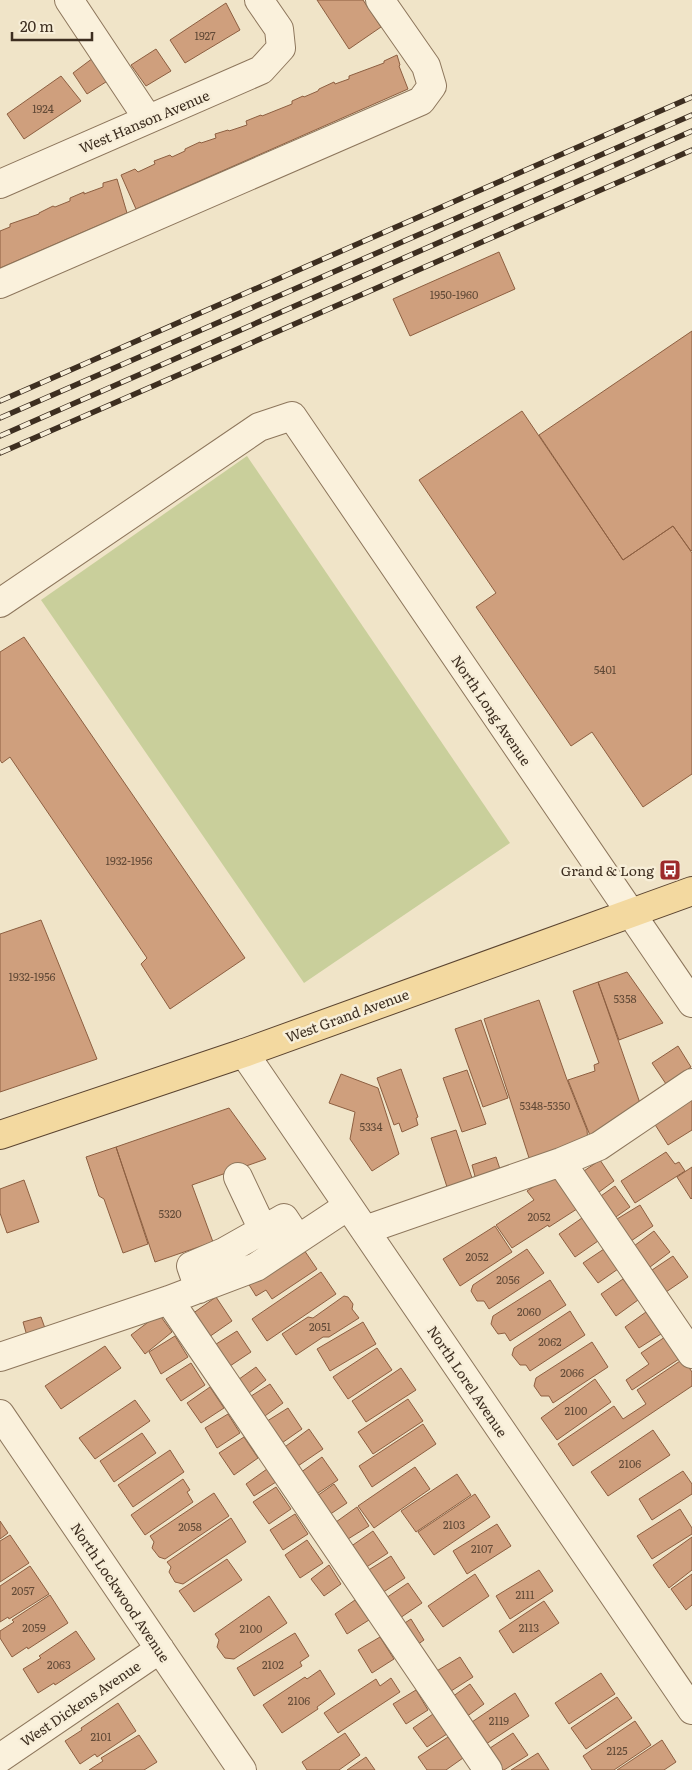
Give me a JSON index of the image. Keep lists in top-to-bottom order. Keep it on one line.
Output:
{"streets":{"main road":["West Grand Avenue"],"street":["West Hanson Avenue","North Long Avenue","North Lorel Avenue","North Lockwood Avenue","West Dickens Avenue"]},"crossings":[["North Long Avenue","West Grand Avenue"],["West Grand Avenue","North Lorel Avenue"],["North Lockwood Avenue","West Dickens Avenue"]],"places":{"bus stop":["Grand & Long"]},"house_numbers":["1927","1924","1950-1960","5401","1932-1956","1932-1956","5358","5348-5350","5334","5320","2052","2052","2056","2060","2051","2062","2066","2100","2106","2103","2058","2107","2057","2111","2059","2113","2100","2063","2102","2106","2119","2101","2125"],"scale_bar":"20 m"}
